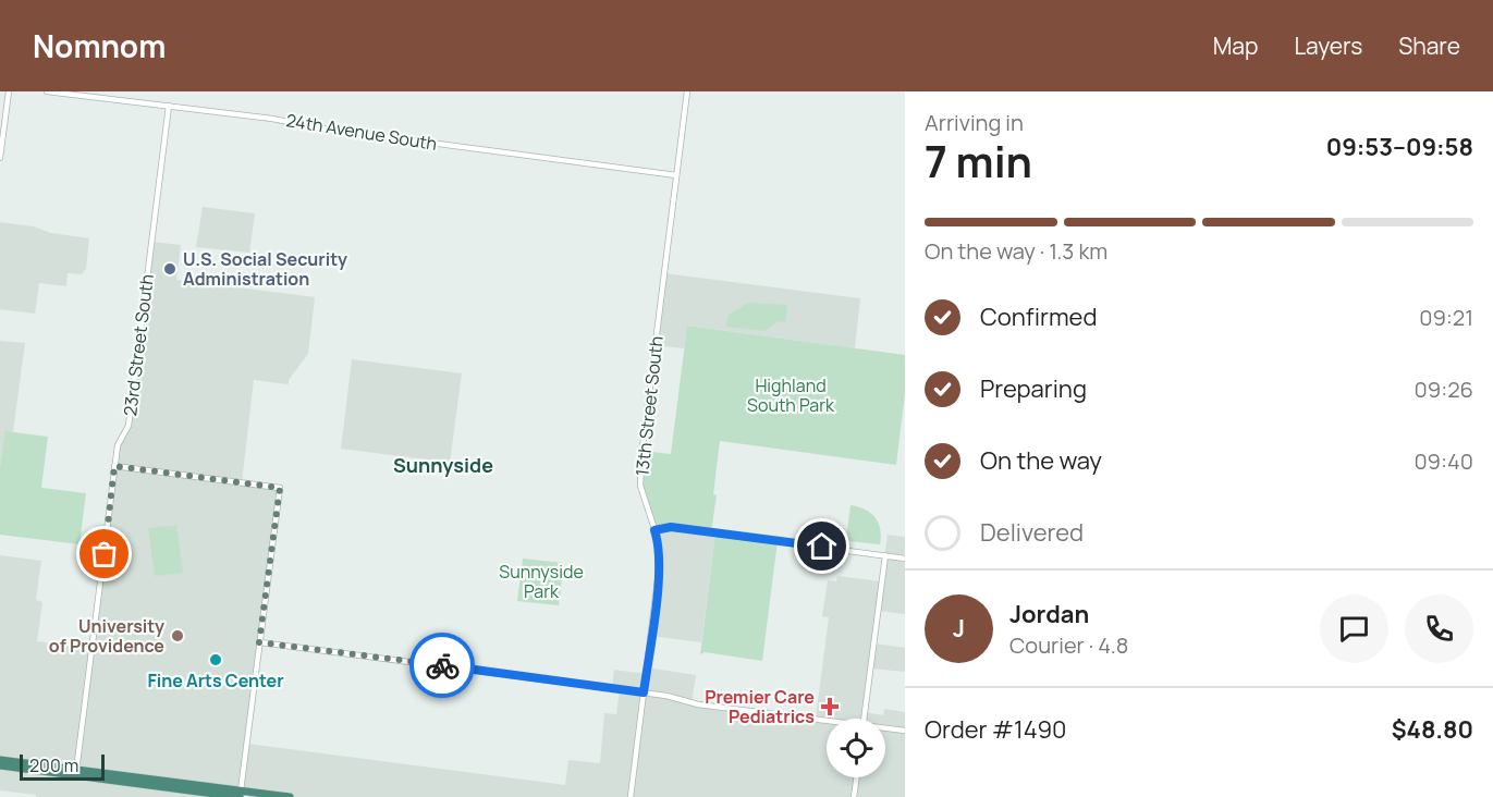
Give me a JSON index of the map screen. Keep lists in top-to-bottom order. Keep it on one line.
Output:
{"streets":{"street":["24th Avenue South","23rd Street South","13th Street South"]},"crossings":[["24th Avenue South","23rd Street South"],["24th Avenue South","13th Street South"]],"districts":["Sunnyside"],"parks":["Highland South Park","Sunnyside Park"],"places":{"other":["U.S. Social Security Administration","University of Providence","Fine Arts Center"],"health":["Premier Care Pediatrics"]},"scale_bar":"200 m","page":{"header":"Nomnom","nav":["Map","Layers","Share"],"heading":["7 min","Arriving in","09:53–09:58"],"panel":["Jordan","Courier · 4.8","Order #1490","$48.80"],"bar":"On the way · 1.3 km","list":[["Confirmed","09:21"],["Preparing","09:26"],["On the way","09:40"],"Delivered"],"round":"J","scale":"200 m"}}
